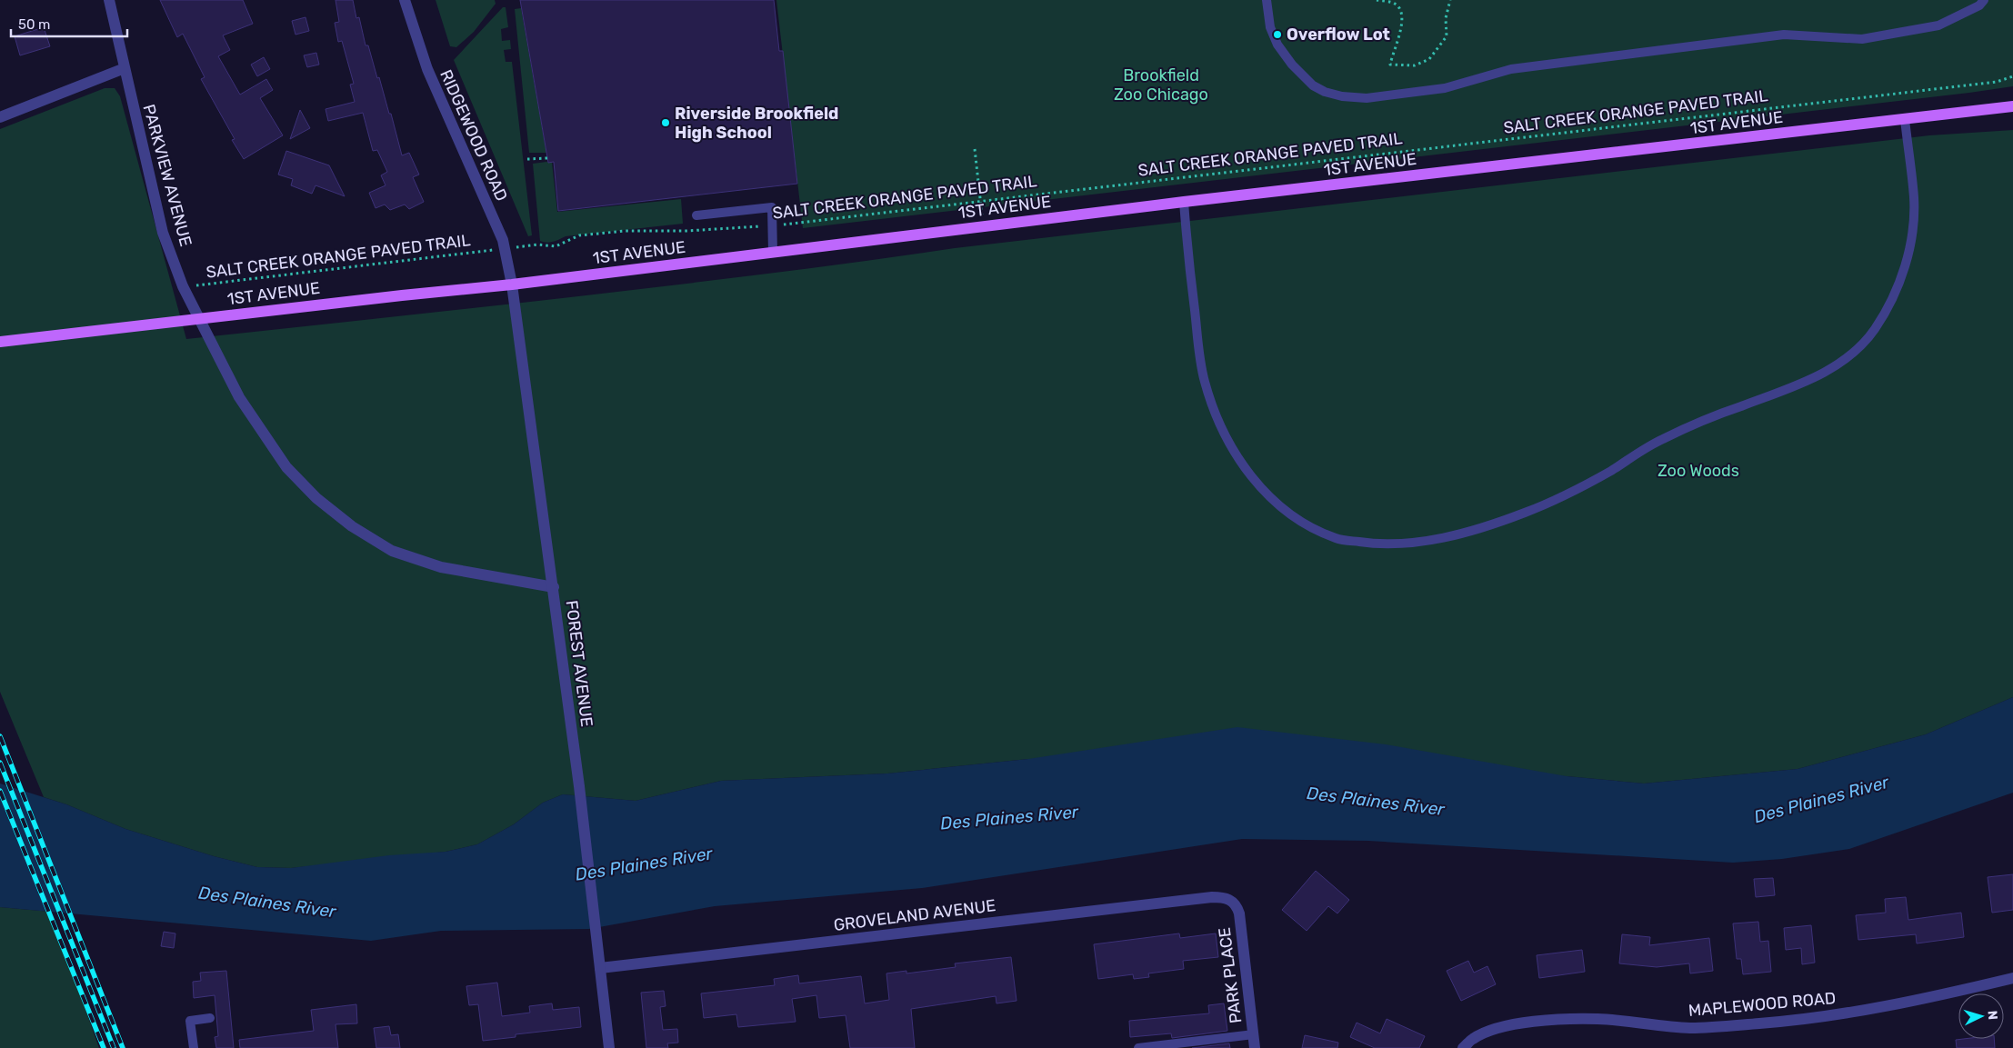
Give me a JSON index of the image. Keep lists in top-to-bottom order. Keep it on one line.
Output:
{"streets":{"main road":["1ST AVENUE"],"street":["RIDGEWOOD ROAD","PARKVIEW AVENUE","FOREST AVENUE","GROVELAND AVENUE","PARK PLACE","MAPLEWOOD ROAD"],"path":["SALT CREEK ORANGE PAVED TRAIL"]},"crossings":[["1ST AVENUE","RIDGEWOOD ROAD"],["1ST AVENUE","PARKVIEW AVENUE"],["1ST AVENUE","FOREST AVENUE"],["RIDGEWOOD ROAD","FOREST AVENUE"],["PARKVIEW AVENUE","FOREST AVENUE"],["FOREST AVENUE","GROVELAND AVENUE"],["GROVELAND AVENUE","PARK PLACE"]],"water":["Des Plaines River"],"parks":["Brookfield Zoo Chicago","Zoo Woods"],"places":["Overflow Lot","Riverside Brookfield High School"],"scale_bar":"50 m","north":"right"}
